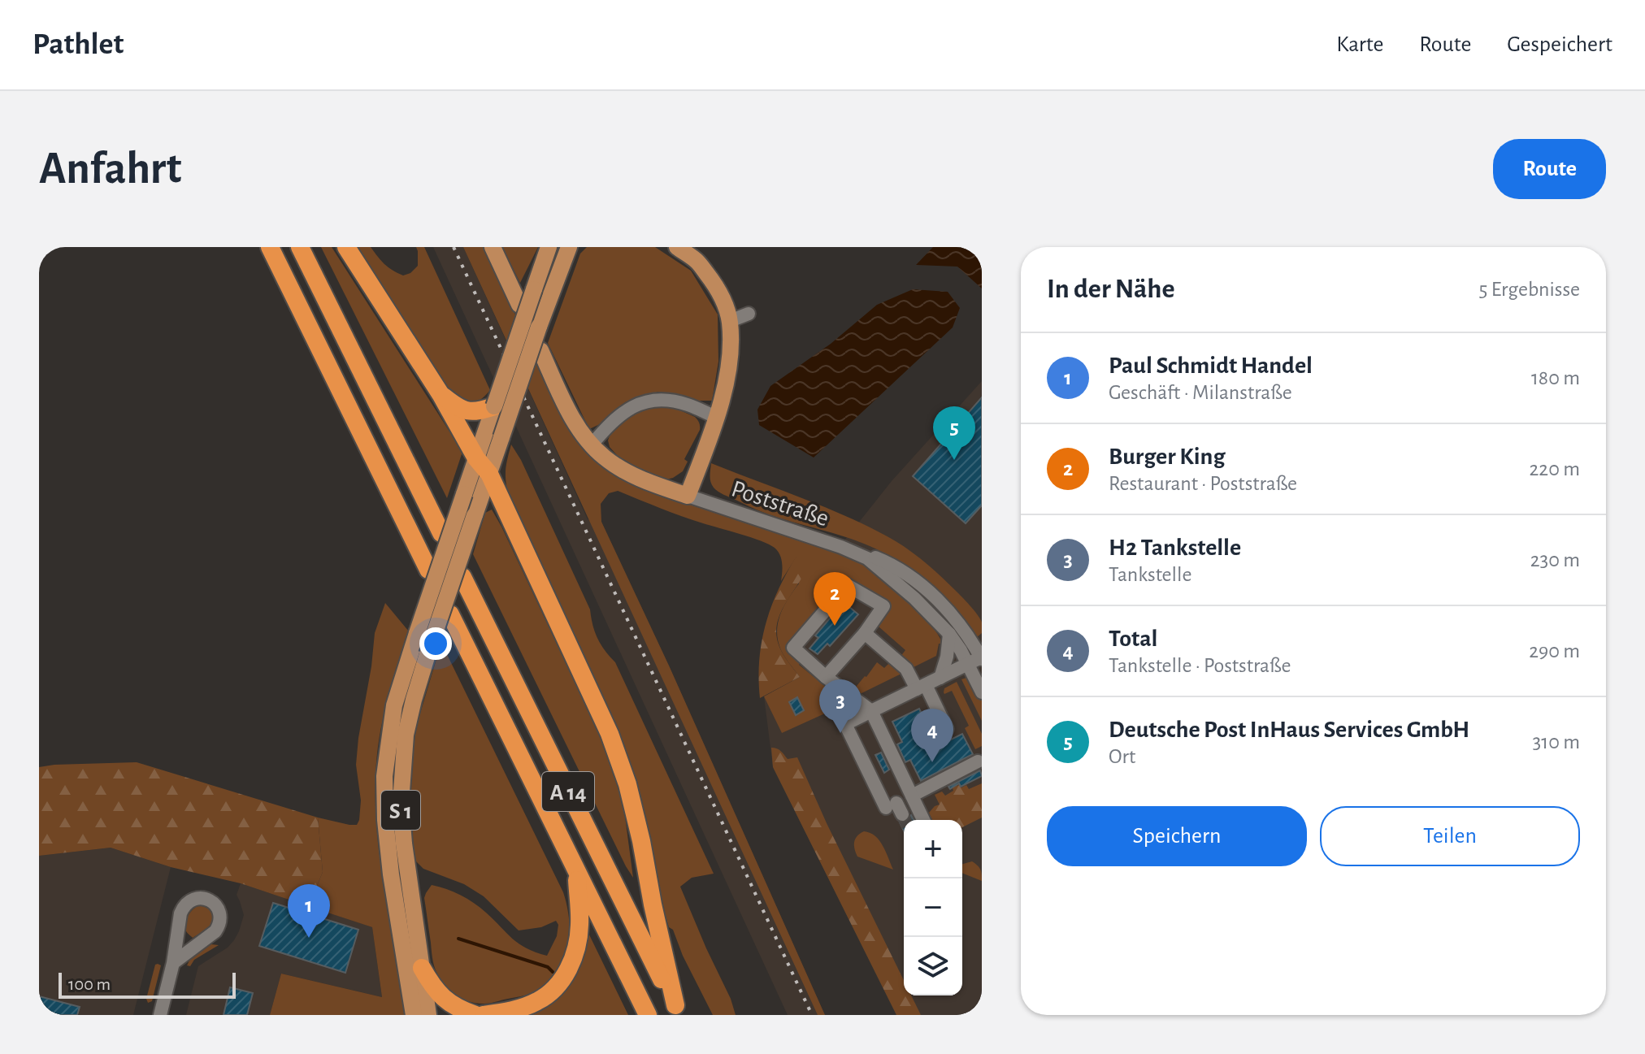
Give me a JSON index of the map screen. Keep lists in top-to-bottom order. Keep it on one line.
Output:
{"streets":{"highway":["A 14"],"main road":["S 1"],"street":["Poststraße"]},"scale_bar":"100 m","page":{"header":"Pathlet","nav":["Karte","Route","Gespeichert"],"buttons":["Route",["Speichern","Teilen"]],"title":"Anfahrt","heading":["In der Nähe","5 Ergebnisse"],"list":[{"mark":"1","name":"Paul Schmidt Handel","note":"Geschäft · Milanstraße","value":"180 m"},{"mark":"2","name":"Burger King","note":"Restaurant · Poststraße","value":"220 m"},{"mark":"3","name":"H2 Tankstelle","note":"Tankstelle","value":"230 m"},{"mark":"4","name":"Total","note":"Tankstelle · Poststraße","value":"290 m"},{"mark":"5","name":"Deutsche Post InHaus Services GmbH","note":"Ort","value":"310 m"}],"pins":["5","2","3","4","1"],"map_buttons":["+","−"],"scale":"100 m"}}
